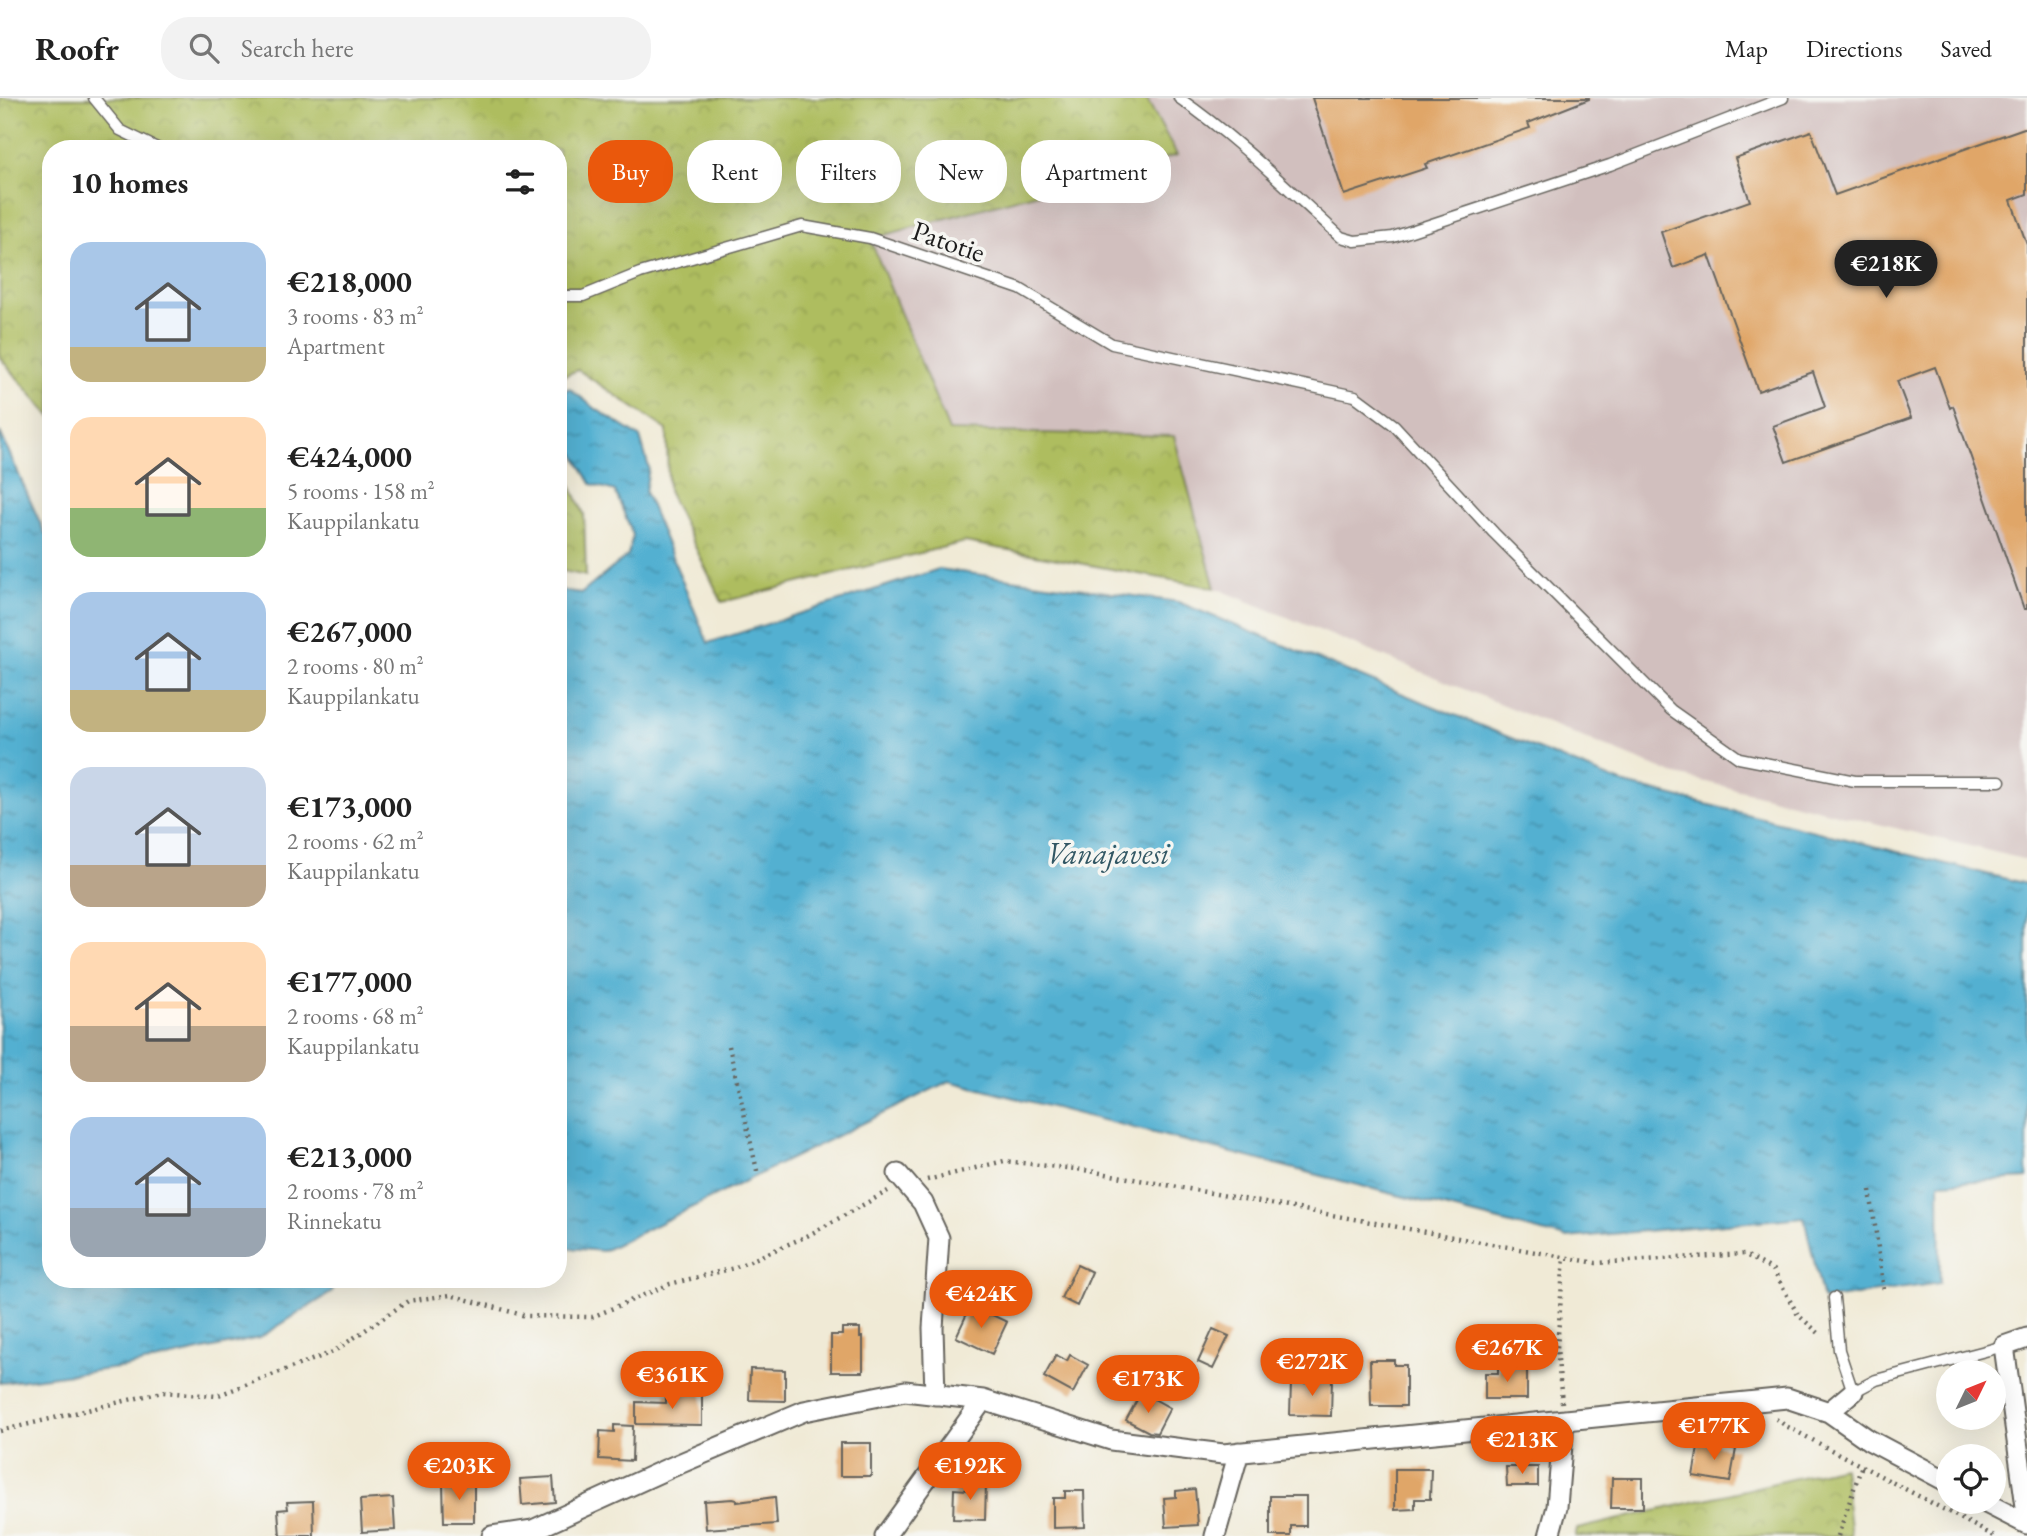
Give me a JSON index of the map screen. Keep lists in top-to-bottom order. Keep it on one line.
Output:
{"streets":{"lane":["Patotie"]},"water":["Vanajavesi"],"north":"top right","page":{"header":"Roofr","search":"Search here","nav":["Map","Directions","Saved"],"chip":["Buy","Rent","Filters","New","Apartment"],"heading":"10 homes","list":[{"name":"€218,000","note":"3 rooms · 83 m² · Apartment"},{"name":"€424,000","note":"5 rooms · 158 m² · Kauppilankatu"},{"name":"€267,000","note":"2 rooms · 80 m² · Kauppilankatu"},{"name":"€173,000","note":"2 rooms · 62 m² · Kauppilankatu"},{"name":"€177,000","note":"2 rooms · 68 m² · Kauppilankatu"},{"name":"€213,000","note":"2 rooms · 78 m² · Rinnekatu"}],"price":["€218K","€424K","€267K","€272K","€361K","€173K","€177K","€213K","€203K","€192K"]}}
